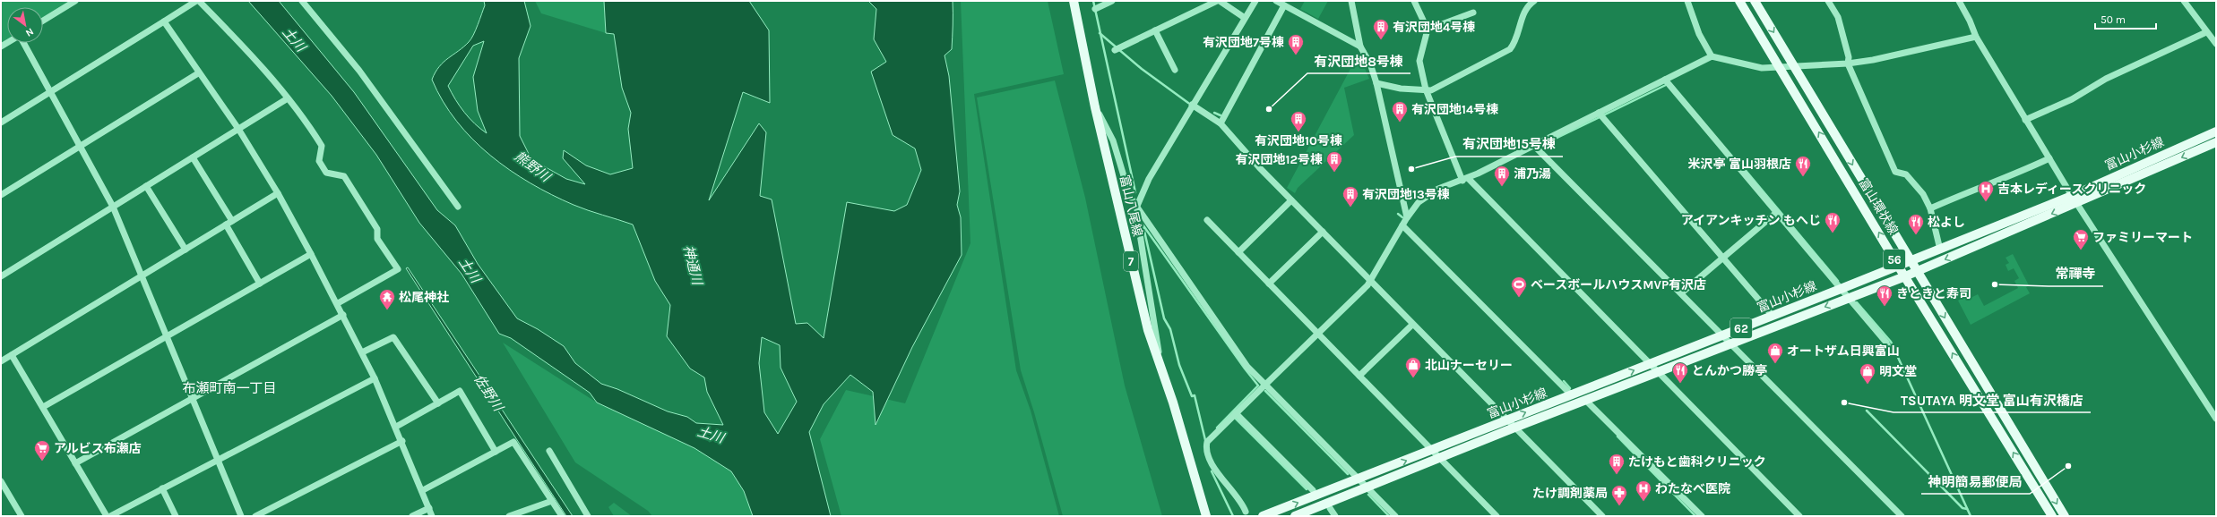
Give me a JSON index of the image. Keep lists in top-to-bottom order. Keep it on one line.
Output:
{"streets":{"main road":["富山小杉線","富山八尾線","富山環状線","56","7","62"]},"crossings":[["富山小杉線","富山環状線"]],"districts":["布瀬町南一丁目"],"water":["土川","熊野川","神通川","佐野川"],"places":{"building":["有沢団地4号棟","有沢団地7号棟","有沢団地14号棟","有沢団地10号棟","有沢団地12号棟","浦乃湯","有沢団地13号棟","たけもと歯科クリニック"],"other":["有沢団地8号棟","有沢団地15号棟","常禪寺","TSUTAYA 明文堂 富山有沢橋店","神明簡易郵便局"],"restaurant":["米沢亭 富山羽根店","アイアンキッチン もへじ","松よし","きときと寿司","とんかつ勝亭"],"hospital":["吉本レディースクリニック","わたなべ医院"],"supermarket":["ファミリーマート","アルビス布瀬店"],"sports":["ベースボールハウスMVP有沢店"],"temple":["松尾神社"],"shop":["オートザム日興富山","北山ナーセリー","明文堂"],"pharmacy":["たけ調剤薬局"]},"scale_bar":"50 m","north":"bottom right"}
